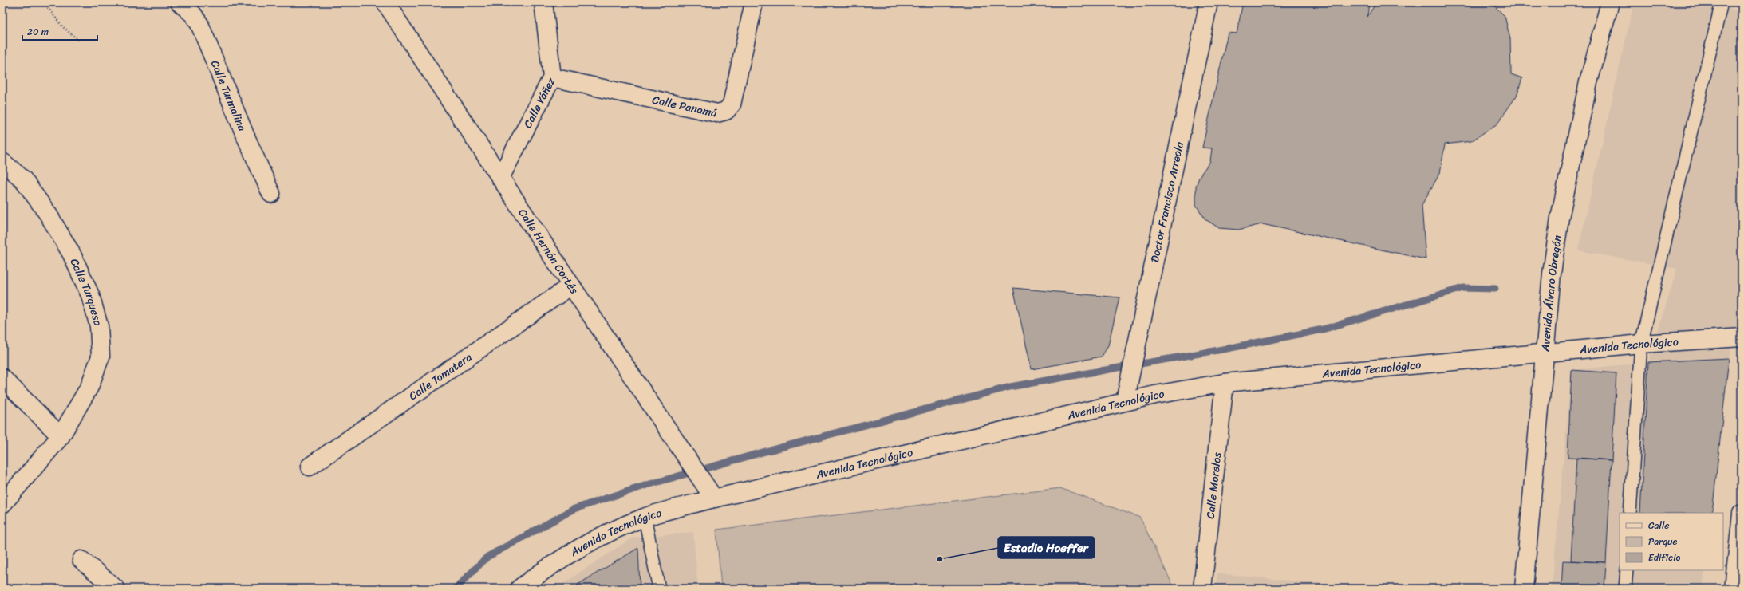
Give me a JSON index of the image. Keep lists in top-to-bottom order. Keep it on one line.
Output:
{"streets":{"main road":["Calle Turmalina","Calle Yáñez","Calle Panamá","Doctor Francisco Arreola","Calle Hernán Cortés","Calle Turquesa","Avenida Álvaro Obregón","Avenida Tecnológico","Calle Tomatera","Calle Morelos"]},"crossings":[["Calle Yáñez","Calle Panamá"],["Calle Yáñez","Calle Hernán Cortés"],["Doctor Francisco Arreola","Avenida Tecnológico"],["Calle Hernán Cortés","Avenida Tecnológico"],["Calle Hernán Cortés","Calle Tomatera"],["Avenida Álvaro Obregón","Avenida Tecnológico"],["Avenida Tecnológico","Calle Morelos"]],"places":["Estadio Hoeffer"],"legend":["Calle","Parque","Edificio"],"scale_bar":"20 m"}
